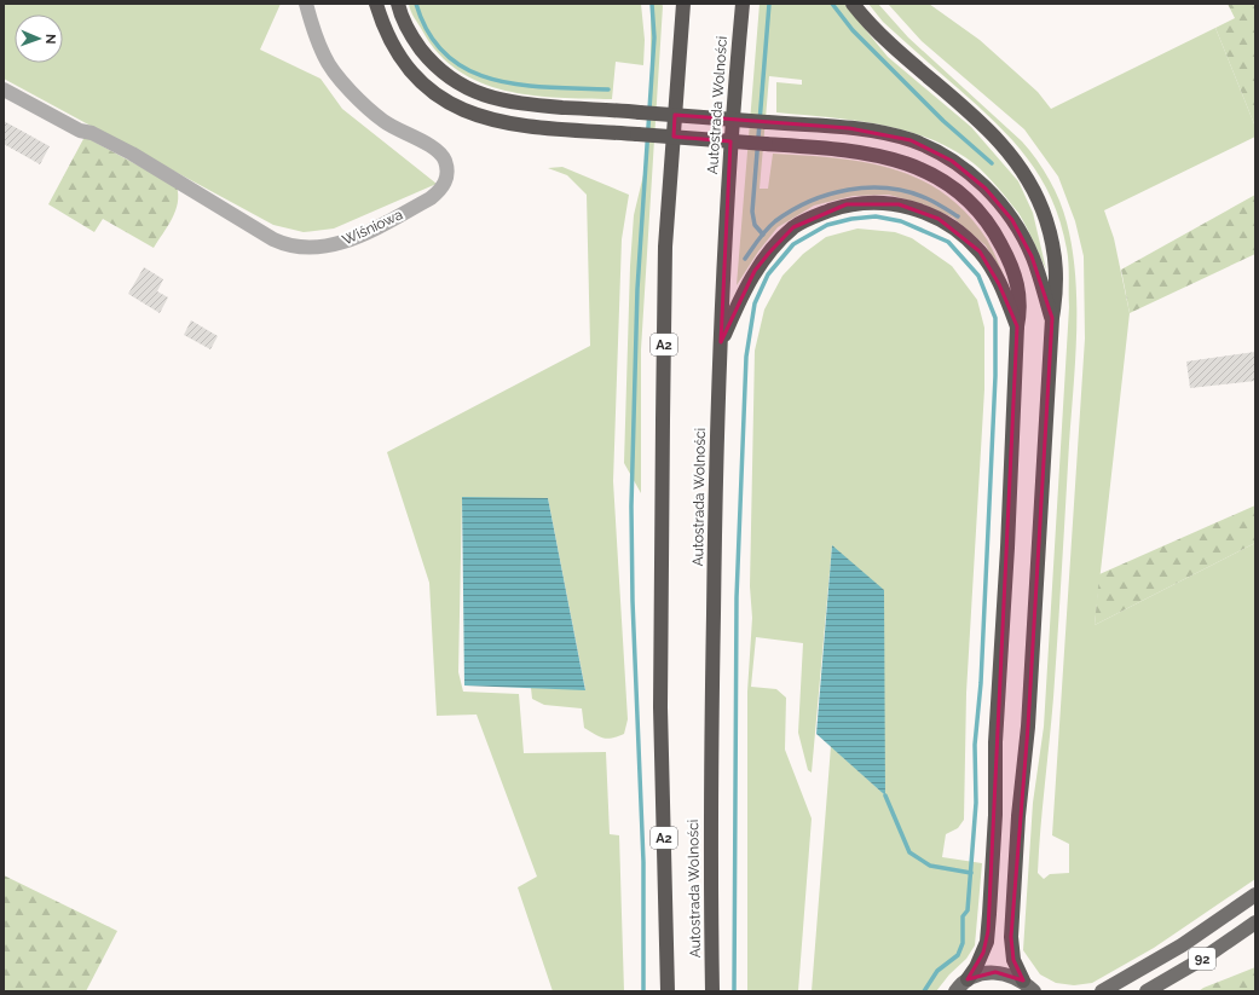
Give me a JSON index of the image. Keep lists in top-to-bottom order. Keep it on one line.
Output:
{"streets":{"highway":["Autostrada Wolności","A2"],"main road":["92"],"street":["Wiśniowa"]},"north":"right"}
